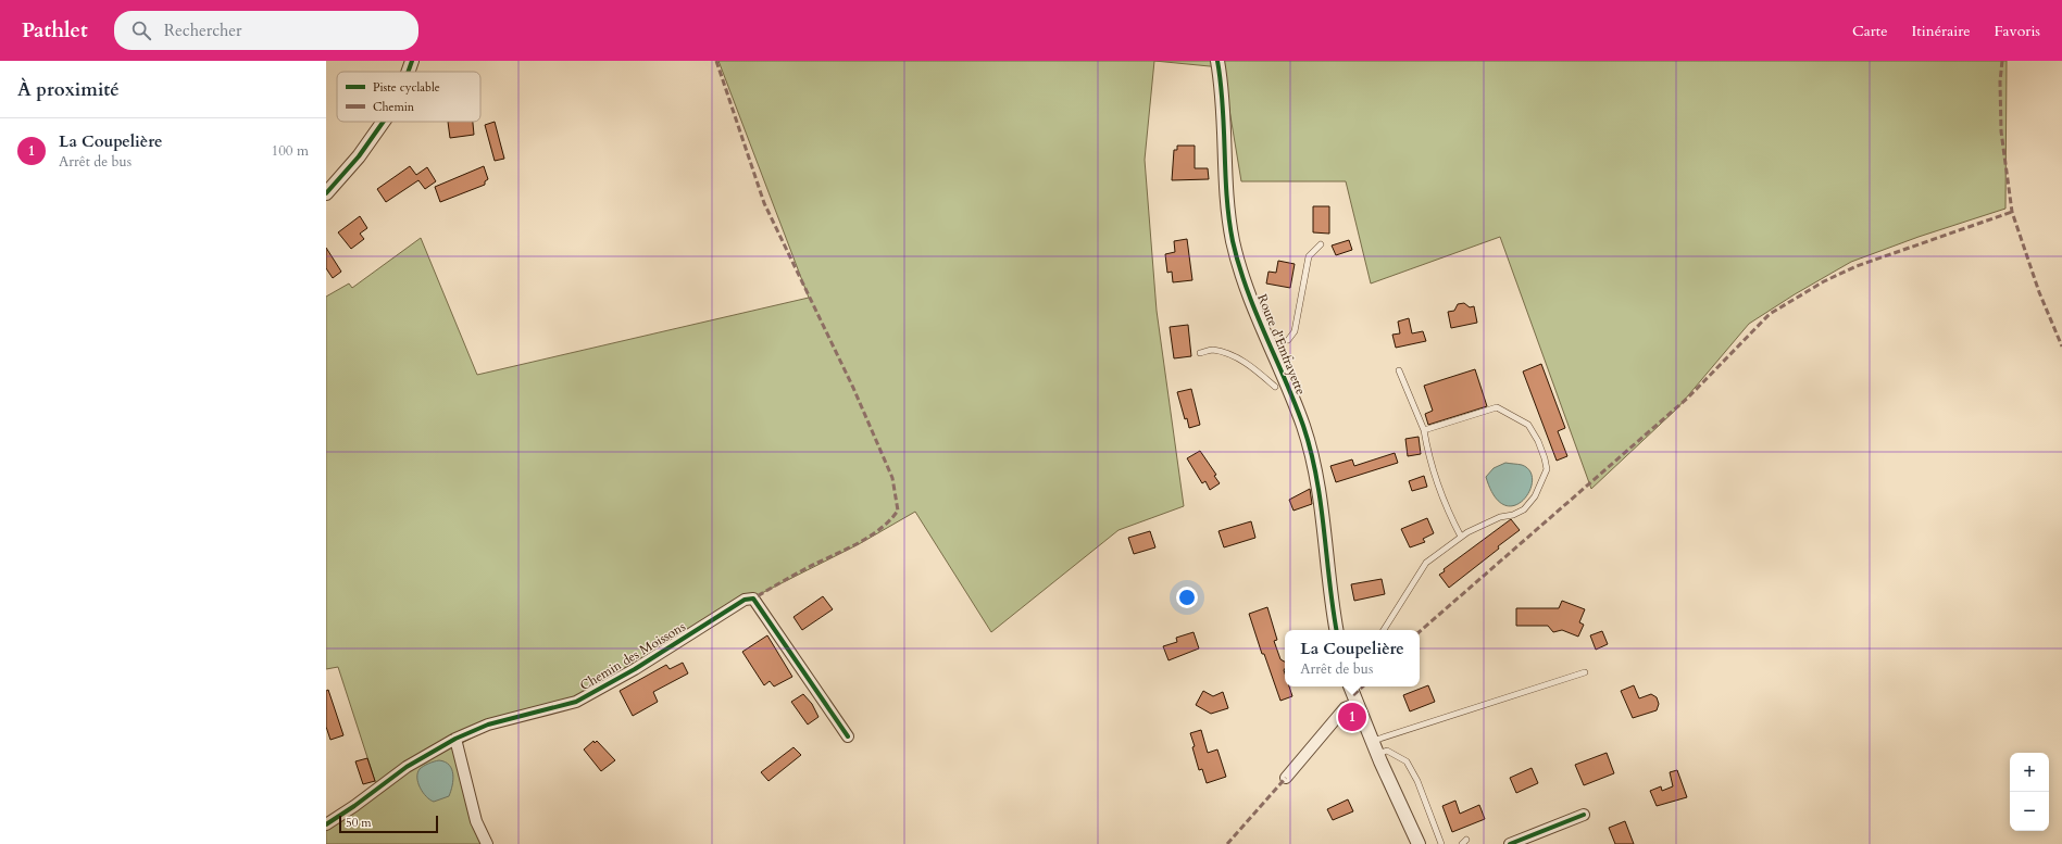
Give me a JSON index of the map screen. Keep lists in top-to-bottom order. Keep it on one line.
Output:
{"streets":{"street":["Route d'Emfrayette","Chemin des Moissons"]},"legend":["Piste cyclable","Chemin"],"scale_bar":"50 m","page":{"header":"Pathlet","search":"Rechercher","nav":["Carte","Itinéraire","Favoris"],"heading":"À proximité","list":[{"mark":"1","name":"La Coupelière","note":"Arrêt de bus","value":"100 m"}],"popup":["La Coupelière","Arrêt de bus"],"pins":"1","map_buttons":["+","−"],"scale":"50 m"}}
